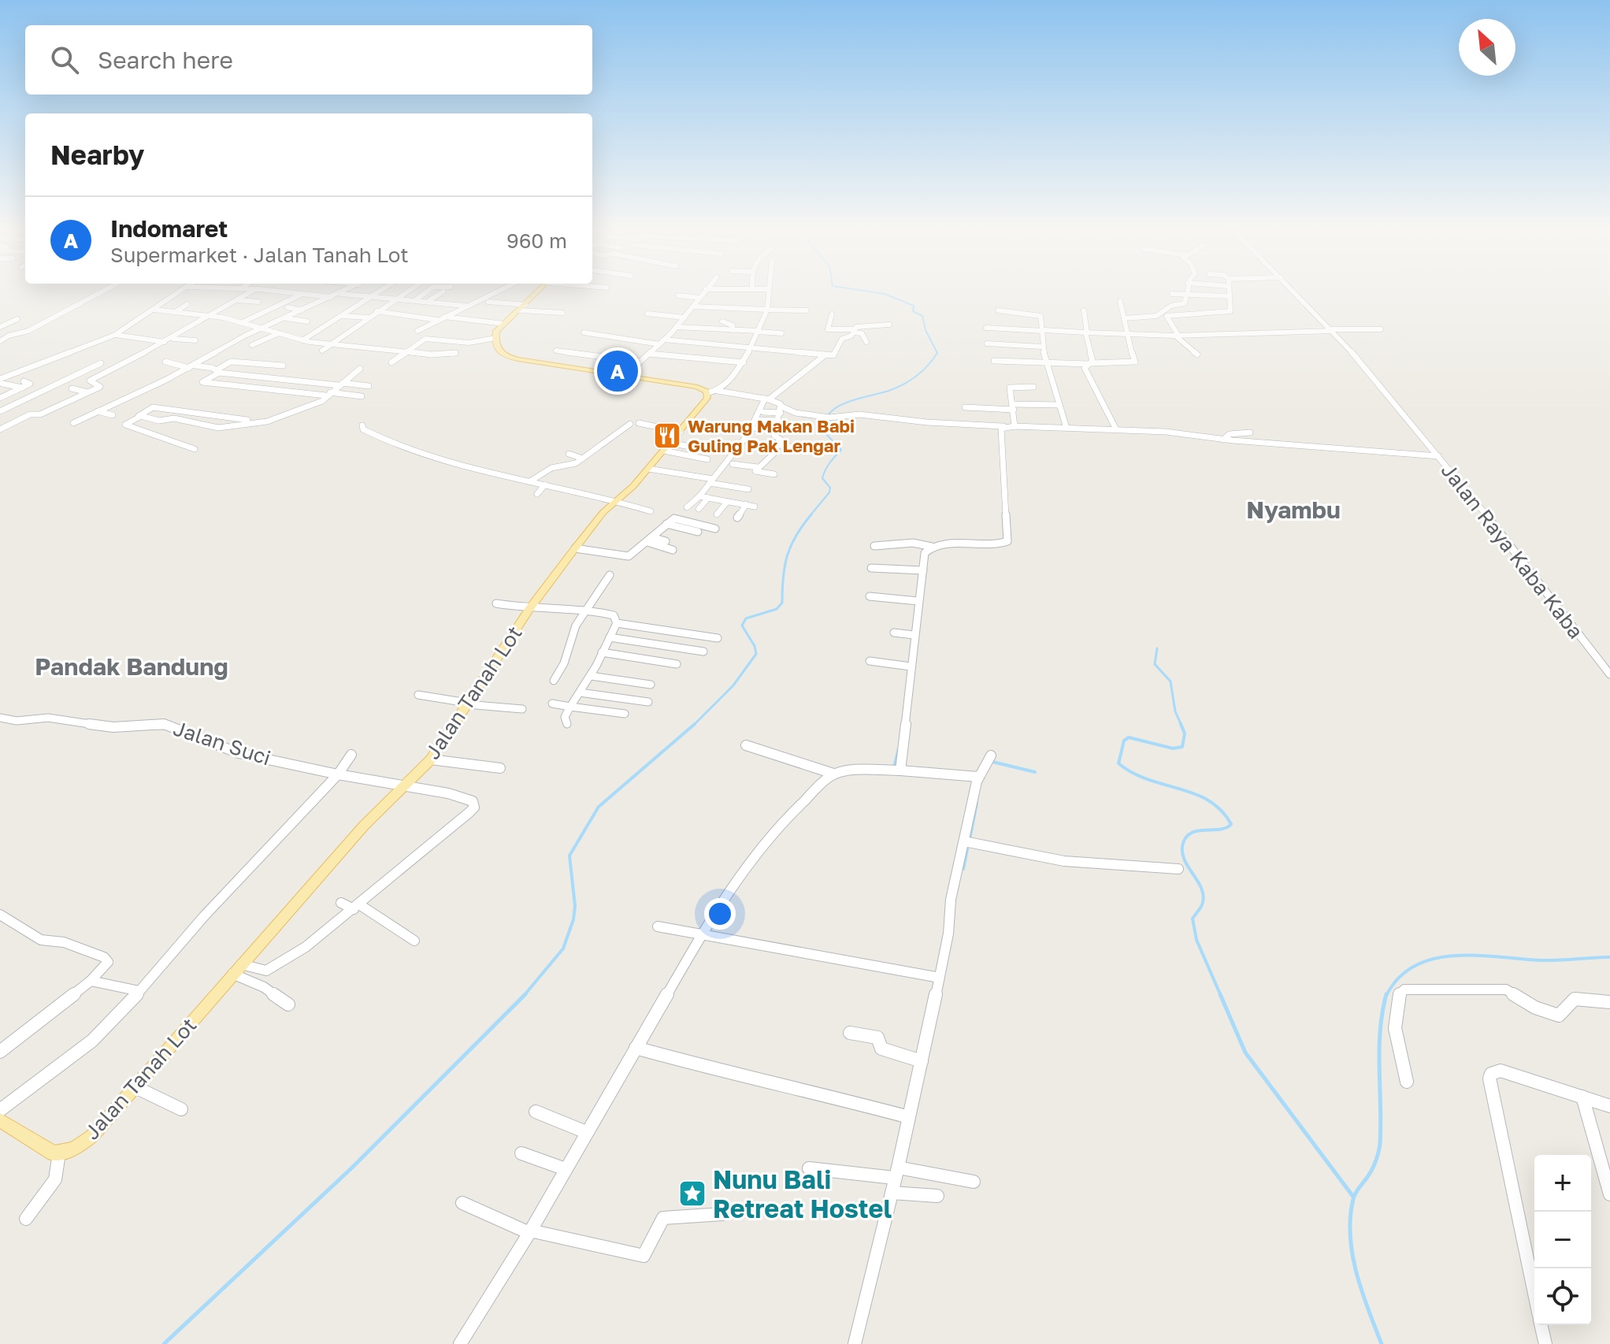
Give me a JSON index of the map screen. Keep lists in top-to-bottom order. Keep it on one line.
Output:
{"streets":{"main road":["Jalan Tanah Lot"],"street":["Jalan Raya Kaba Kaba","Jalan Suci"]},"crossings":[["Jalan Tanah Lot","Jalan Suci"]],"districts":["Nyambu","Pandak Bandung"],"places":{"restaurant":["Warung Makan Babi Guling Pak Lengar"],"place":["Nunu Bali Retreat Hostel"]},"north":"top left","page":{"search":"Search here","heading":"Nearby","list":[{"mark":"A","name":"Indomaret","note":"Supermarket · Jalan Tanah Lot","value":"960 m"}],"pins":"A","map_buttons":["+","−"]}}
